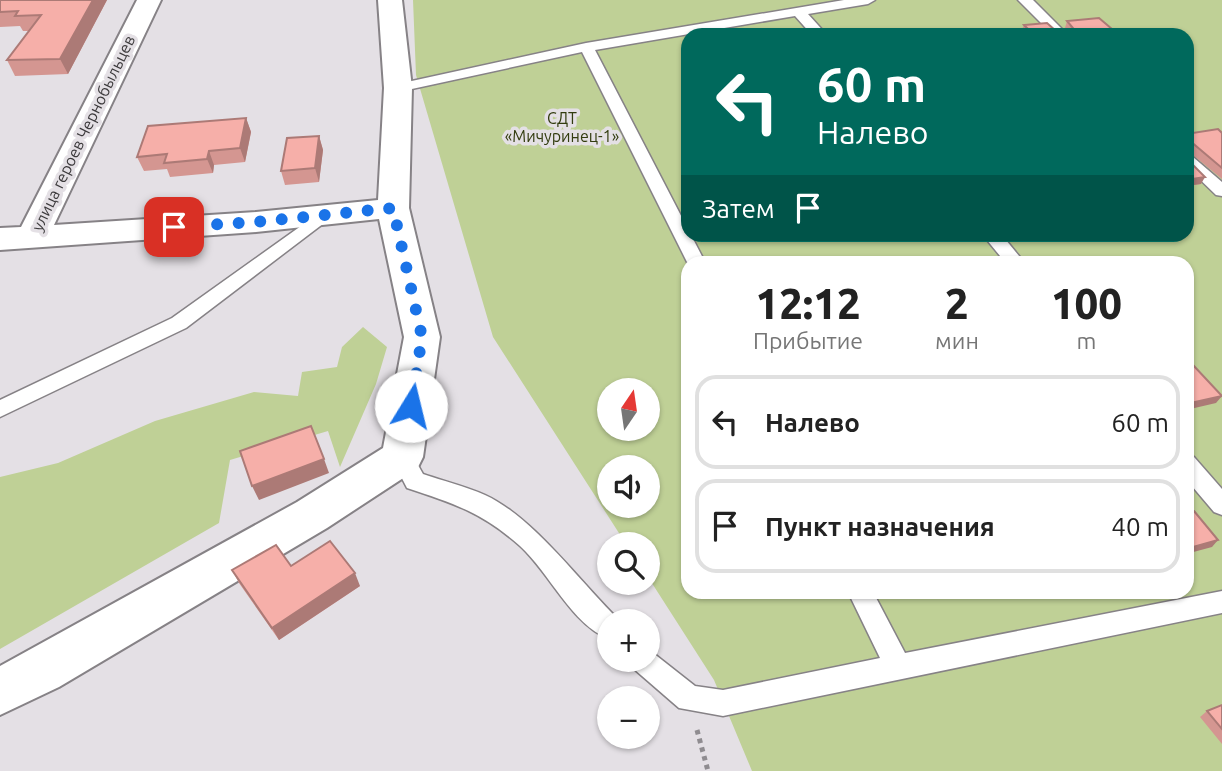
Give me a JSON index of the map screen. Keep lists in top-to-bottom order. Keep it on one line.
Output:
{"streets":{"street":["улица героев Чернобыльцев"]},"parks":["СДТ «Мичуринец-1»"],"north":"top","page":{"turn":["60 m","Налево"],"then":"Затем","eta":["12:12","Прибытие","2","мин","100","m"],"list":[{"name":"Налево","value":"60 m"},{"name":"Пункт назначения","value":"40 m"}],"map_buttons":["+","−"]}}
